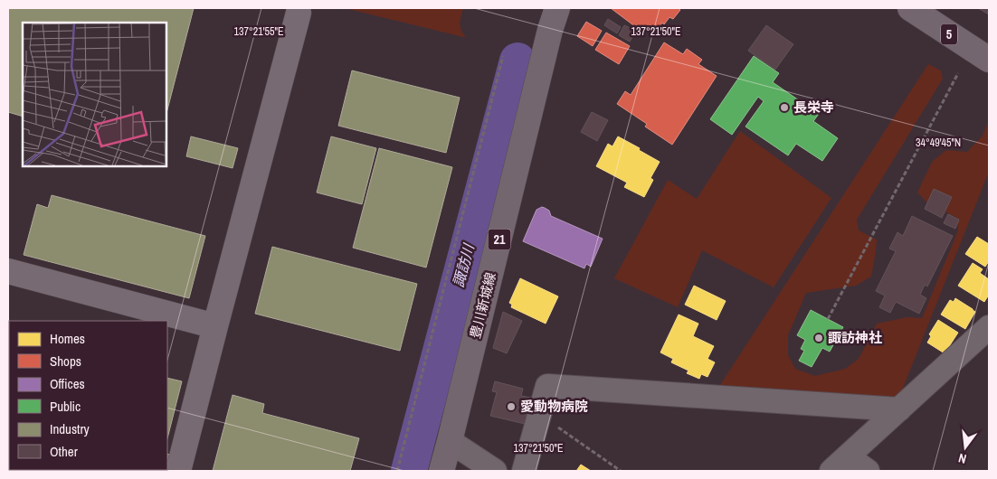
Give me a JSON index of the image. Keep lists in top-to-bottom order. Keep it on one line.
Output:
{"streets":{"main road":["5","21","豊川新城線"]},"water":["諏訪川"],"places":["長栄寺","諏訪神社","愛動物病院"],"legend":["Homes","Shops","Offices","Public","Industry","Other"],"north":"bottom","coordinates":["137°21'55\"E","137°21'50\"E","34°49'45\"N"]}
